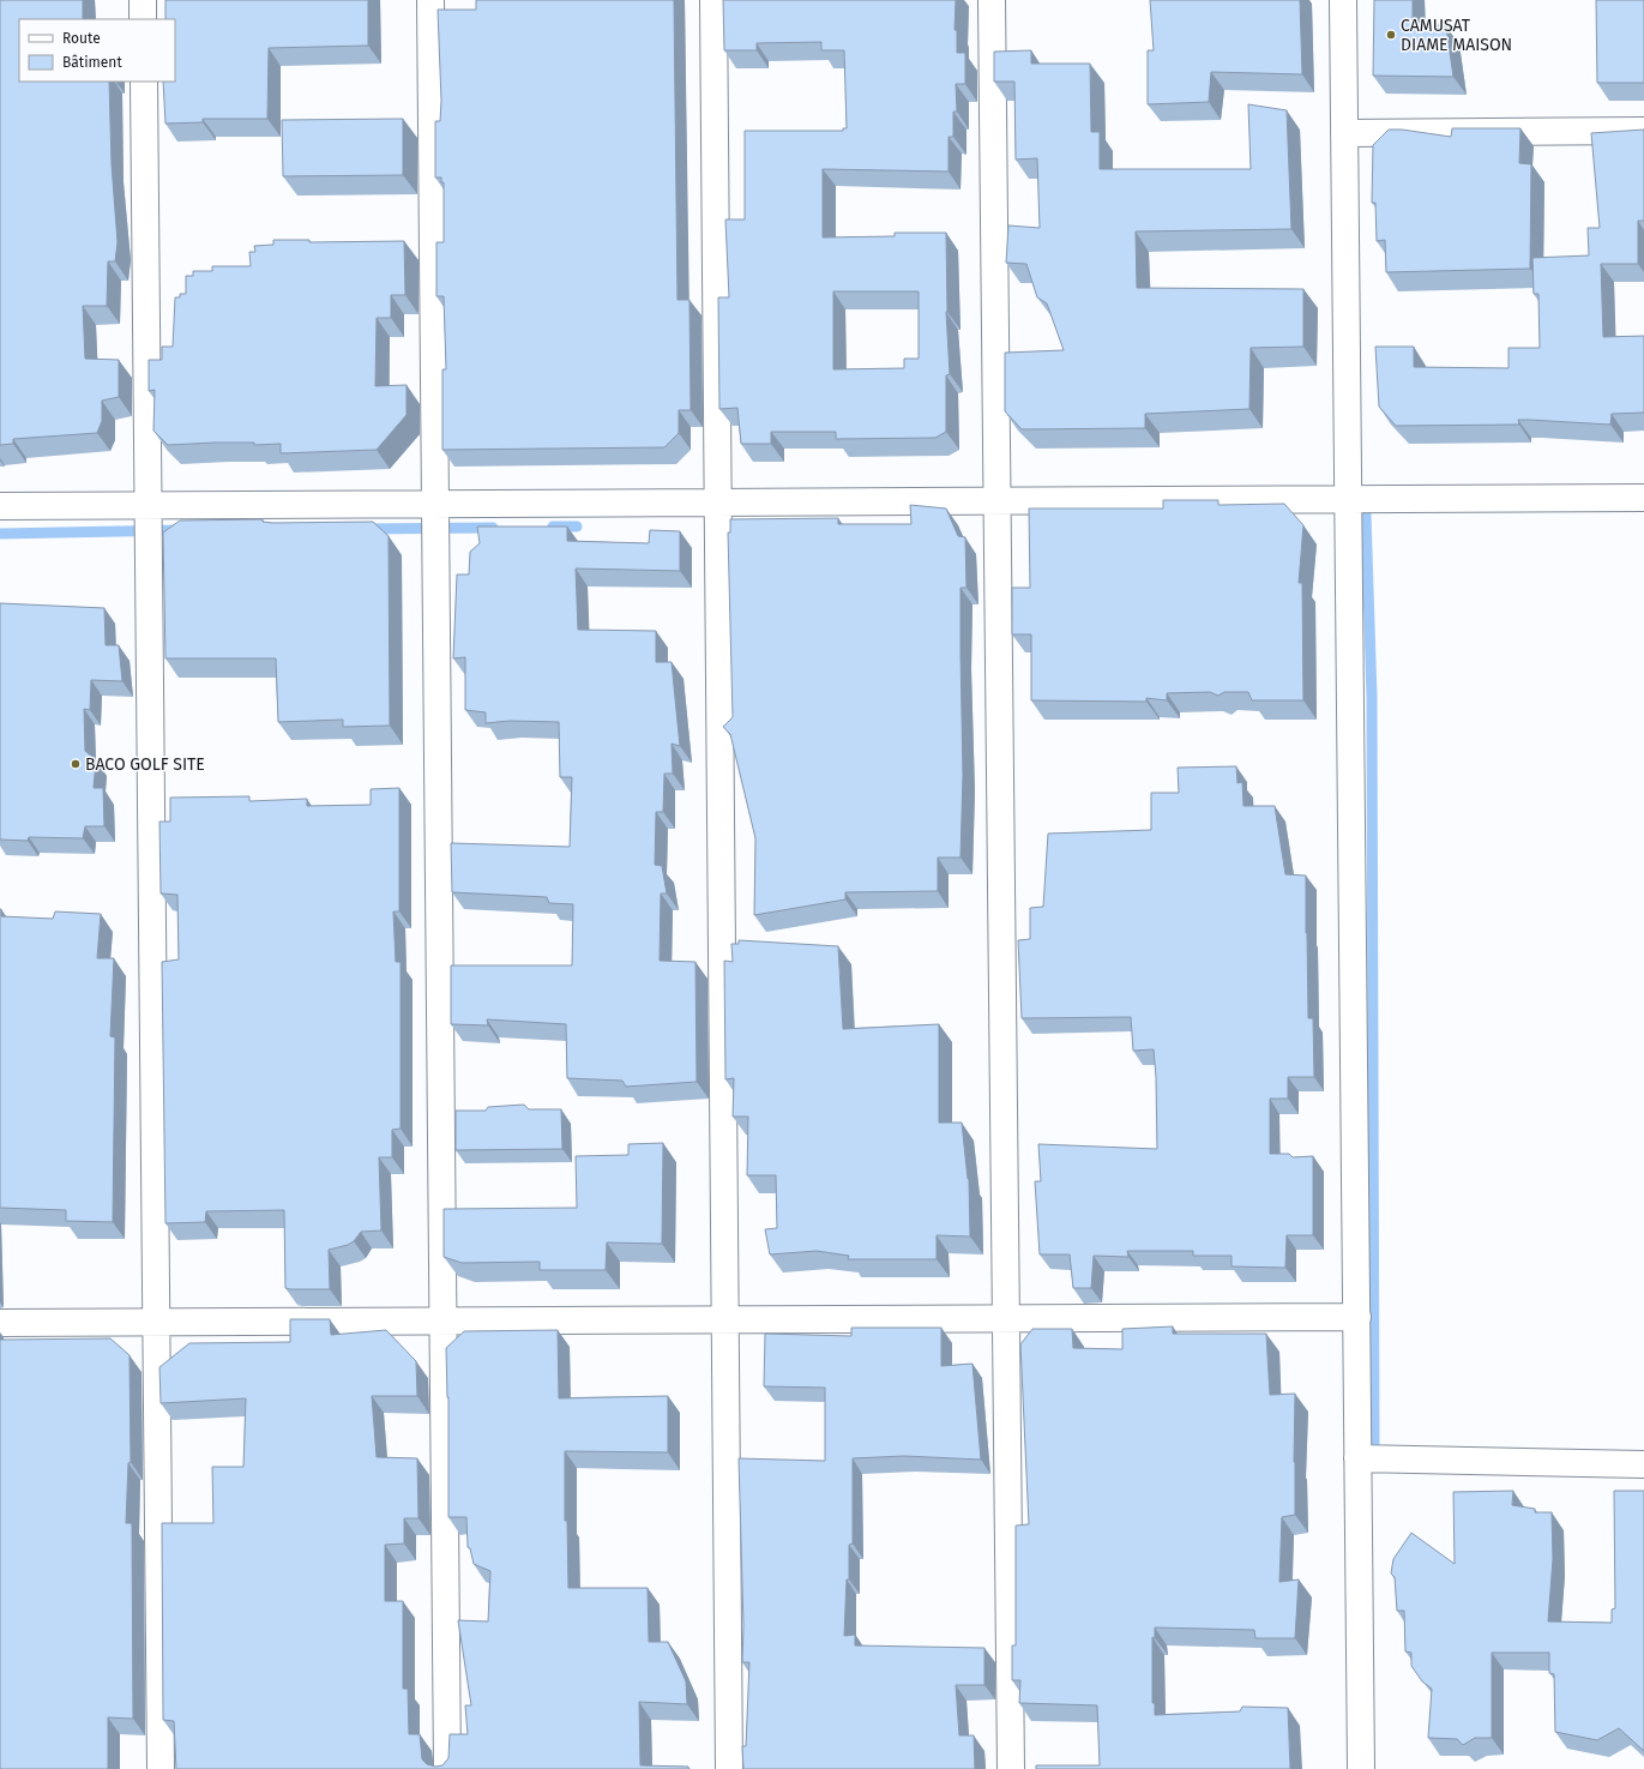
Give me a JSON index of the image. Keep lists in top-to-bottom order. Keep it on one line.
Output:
{"places":["CAMUSAT DIAME MAISON","BACO GOLF SITE"],"legend":["Route","Bâtiment"]}
